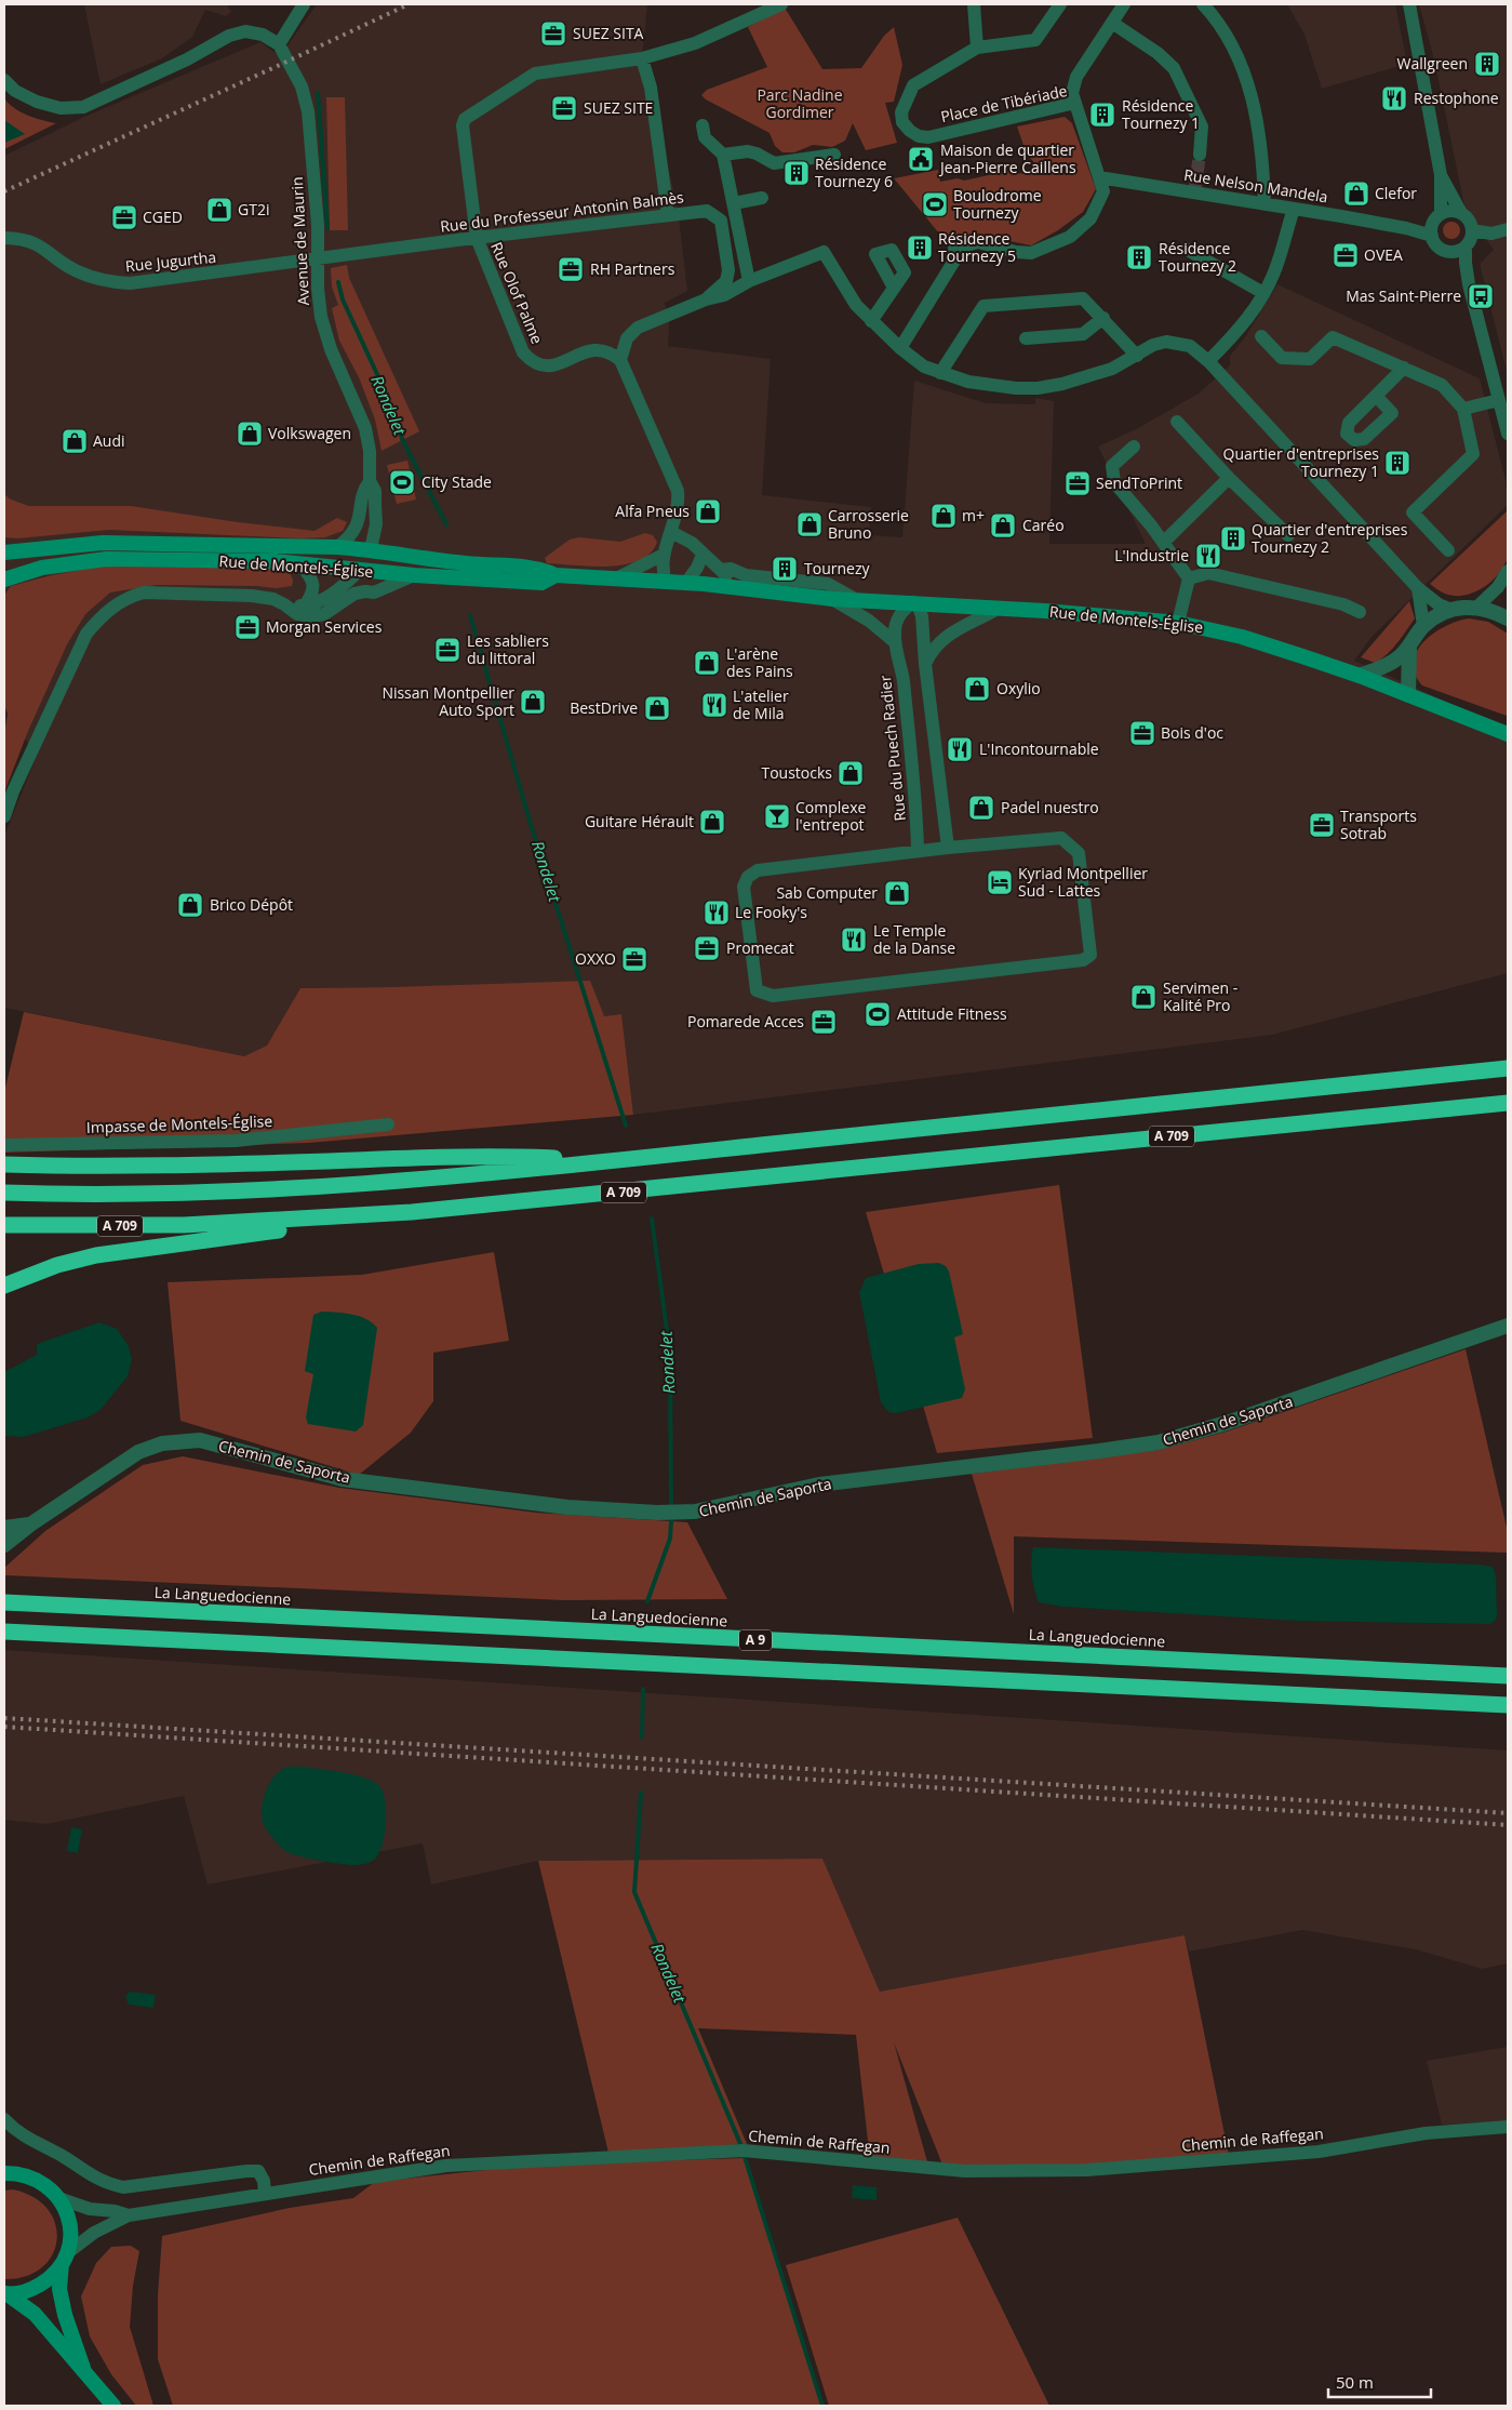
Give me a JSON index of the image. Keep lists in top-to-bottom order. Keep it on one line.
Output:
{"streets":{"highway":["A 709","La Languedocienne","A 9"],"main road":["Rue de Montels-Église"],"street":["Place de Tibériade","Rue Nelson Mandela","Rue du Professeur Antonin Balmès","Avenue de Maurin","Rue Jugurtha","Rue Olof Palme","Rue du Puech Radier","Impasse de Montels-Église","Chemin de Saporta","Chemin de Raffegan"]},"crossings":[["Place de Tibériade","Rue Nelson Mandela"],["Rue du Professeur Antonin Balmès","Avenue de Maurin"],["Rue du Professeur Antonin Balmès","Rue Jugurtha"],["Rue du Professeur Antonin Balmès","Rue Olof Palme"],["Avenue de Maurin","Rue Jugurtha"],["Avenue de Maurin","Rue de Montels-Église"],["Rue de Montels-Église","Rue du Puech Radier"]],"water":["Rondelet"],"parks":["Parc Nadine Gordimer"],"places":{"office":["SUEZ SITA","SUEZ SITE","CGED","OVEA","RH Partners","SendToPrint","Morgan Services","Les sabliers du littoral","Bois d'oc","Transports Sotrab","Promecat","OXXO","Pomarede Acces"],"building":["Wallgreen","Résidence Tournezy 1","Résidence Tournezy 6","Résidence Tournezy 5","Résidence Tournezy 2","Quartier d'entreprises Tournezy 1","Quartier d'entreprises Tournezy 2","Tournezy"],"restaurant":["Restophone","L'Industrie","L'atelier de Mila","L'Incontournable","Le Fooky's","Le Temple de la Danse"],"public building":["Maison de quartier Jean-Pierre Caillens"],"shop":["Clefor","GT2i","Volkswagen","Audi","Alfa Pneus","m+","Carrosserie Bruno","Caréo","L'arène des Pains","Oxylio","Nissan Montpellier Auto Sport","BestDrive","Toustocks","Padel nuestro","Guitare Hérault","Sab Computer","Brico Dépôt","Servimen - Kalité Pro"],"sports":["Boulodrome Tournezy","City Stade","Attitude Fitness"],"bus stop":["Mas Saint-Pierre"],"bar":["Complexe l'entrepot"],"hotel":["Kyriad Montpellier Sud - Lattes"]},"scale_bar":"50 m"}
